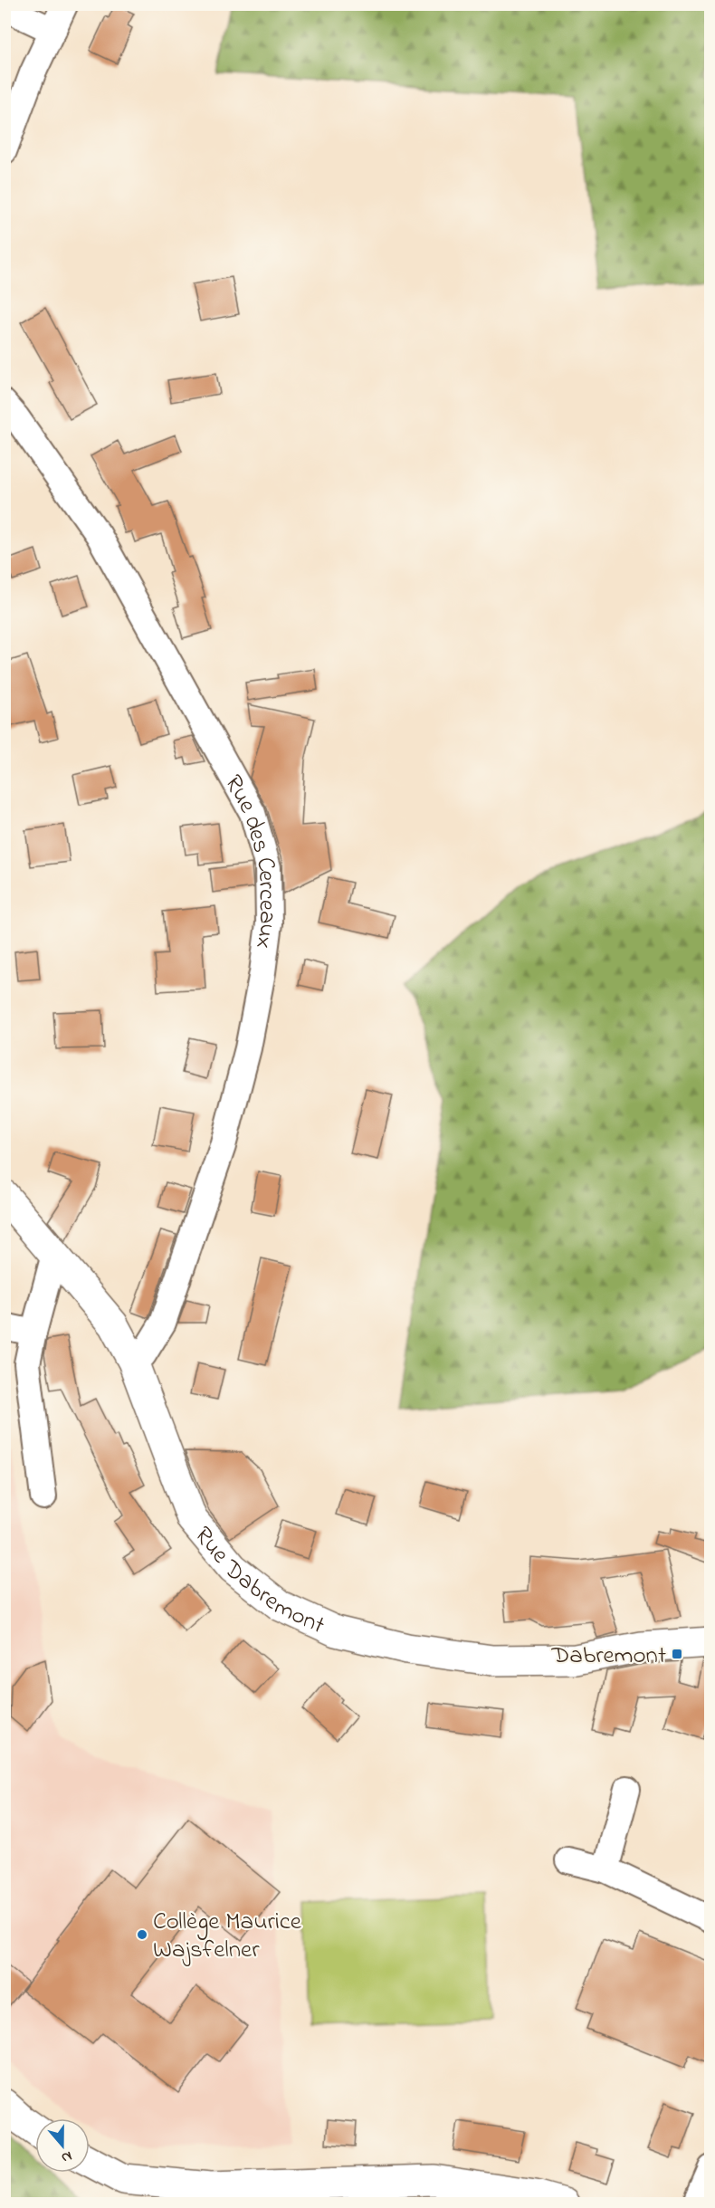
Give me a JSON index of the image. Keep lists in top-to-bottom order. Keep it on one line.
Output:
{"streets":{"street":["Rue des Cerceaux","Rue Dabremont"]},"crossings":[["Rue des Cerceaux","Rue Dabremont"]],"places":{"transit":["Dabremont"],"other":["Collège Maurice Wajsfelner"]},"north":"bottom"}
